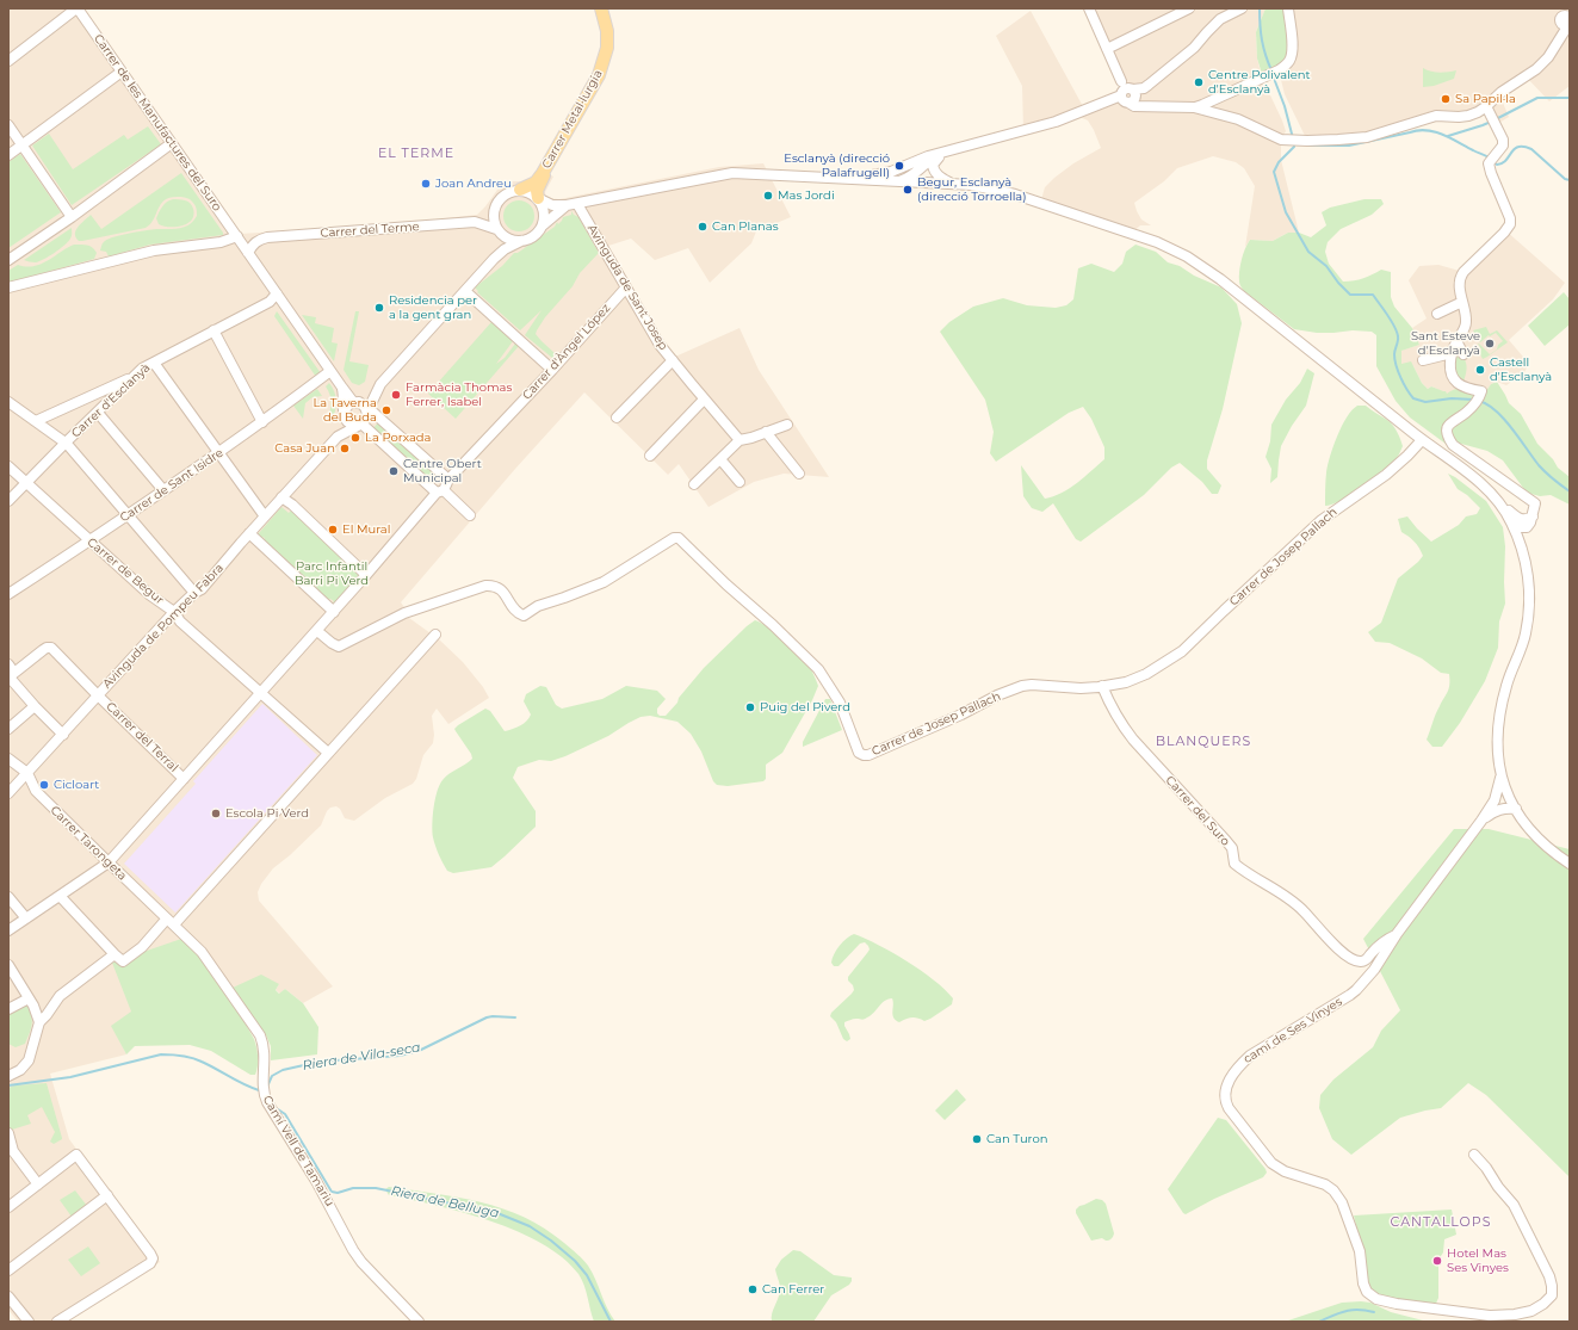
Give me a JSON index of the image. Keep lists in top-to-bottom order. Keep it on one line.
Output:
{"streets":{"main road":["Carrer Metal·lurgia"],"street":["Carrer de les Manufactures del Suro","Carrer del Terme","Avinguda de Sant Josep","Carrer d'Àngel López","Carrer d'Esclanyà","Carrer de Sant Isidre","Carrer de Josep Pallach","Carrer de Begur","Avinguda de Pompeu Fabra","Carrer del Terral","Carrer del Suro","Carrer Tarongeta","camí de Ses Vinyes","Camí Vell de Tamariu"]},"crossings":[["Carrer Metal·lurgia","Carrer del Terme"],["Carrer de les Manufactures del Suro","Carrer del Terme"],["Carrer de les Manufactures del Suro","Carrer d'Esclanyà"],["Carrer de les Manufactures del Suro","Carrer de Sant Isidre"],["Carrer de les Manufactures del Suro","Avinguda de Pompeu Fabra"],["Avinguda de Sant Josep","Carrer d'Àngel López"],["Carrer d'Àngel López","Carrer de Josep Pallach"],["Carrer d'Àngel López","Carrer de Begur"],["Carrer d'Àngel López","Carrer del Terral"],["Carrer d'Àngel López","Carrer Tarongeta"],["Carrer d'Esclanyà","Carrer de Begur"],["Carrer de Sant Isidre","Carrer de Begur"],["Carrer de Josep Pallach","Carrer del Suro"],["Carrer de Begur","Avinguda de Pompeu Fabra"],["Avinguda de Pompeu Fabra","Carrer del Terral"],["Avinguda de Pompeu Fabra","Carrer Tarongeta"],["Carrer del Suro","camí de Ses Vinyes"],["Carrer Tarongeta","Camí Vell de Tamariu"]],"districts":["EL TERME","BLANQUERS","CANTALLOPS"],"water":["Riera de Vila-seca","Riera de Belluga"],"parks":["Parc Infantil Barri Pi Verd"],"places":["Centre Polivalent d'Esclanyà","Sa Papil·la","Esclanyà (direcció Palafrugell)","Joan Andreu","Begur, Esclanyà (direcció Torroella)","Mas Jordi","Can Planas","Residencia per a la gent gran","Sant Esteve d'Esclanyà","Castell d'Esclanyà","Farmàcia Thomas Ferrer, Isabel","La Taverna del Buda","La Porxada","Casa Juan","Centre Obert Municipal","El Mural","Puig del Piverd","Cicloart","Escola Pi Verd","Can Turon","Hotel Mas Ses Vinyes","Can Ferrer"]}
